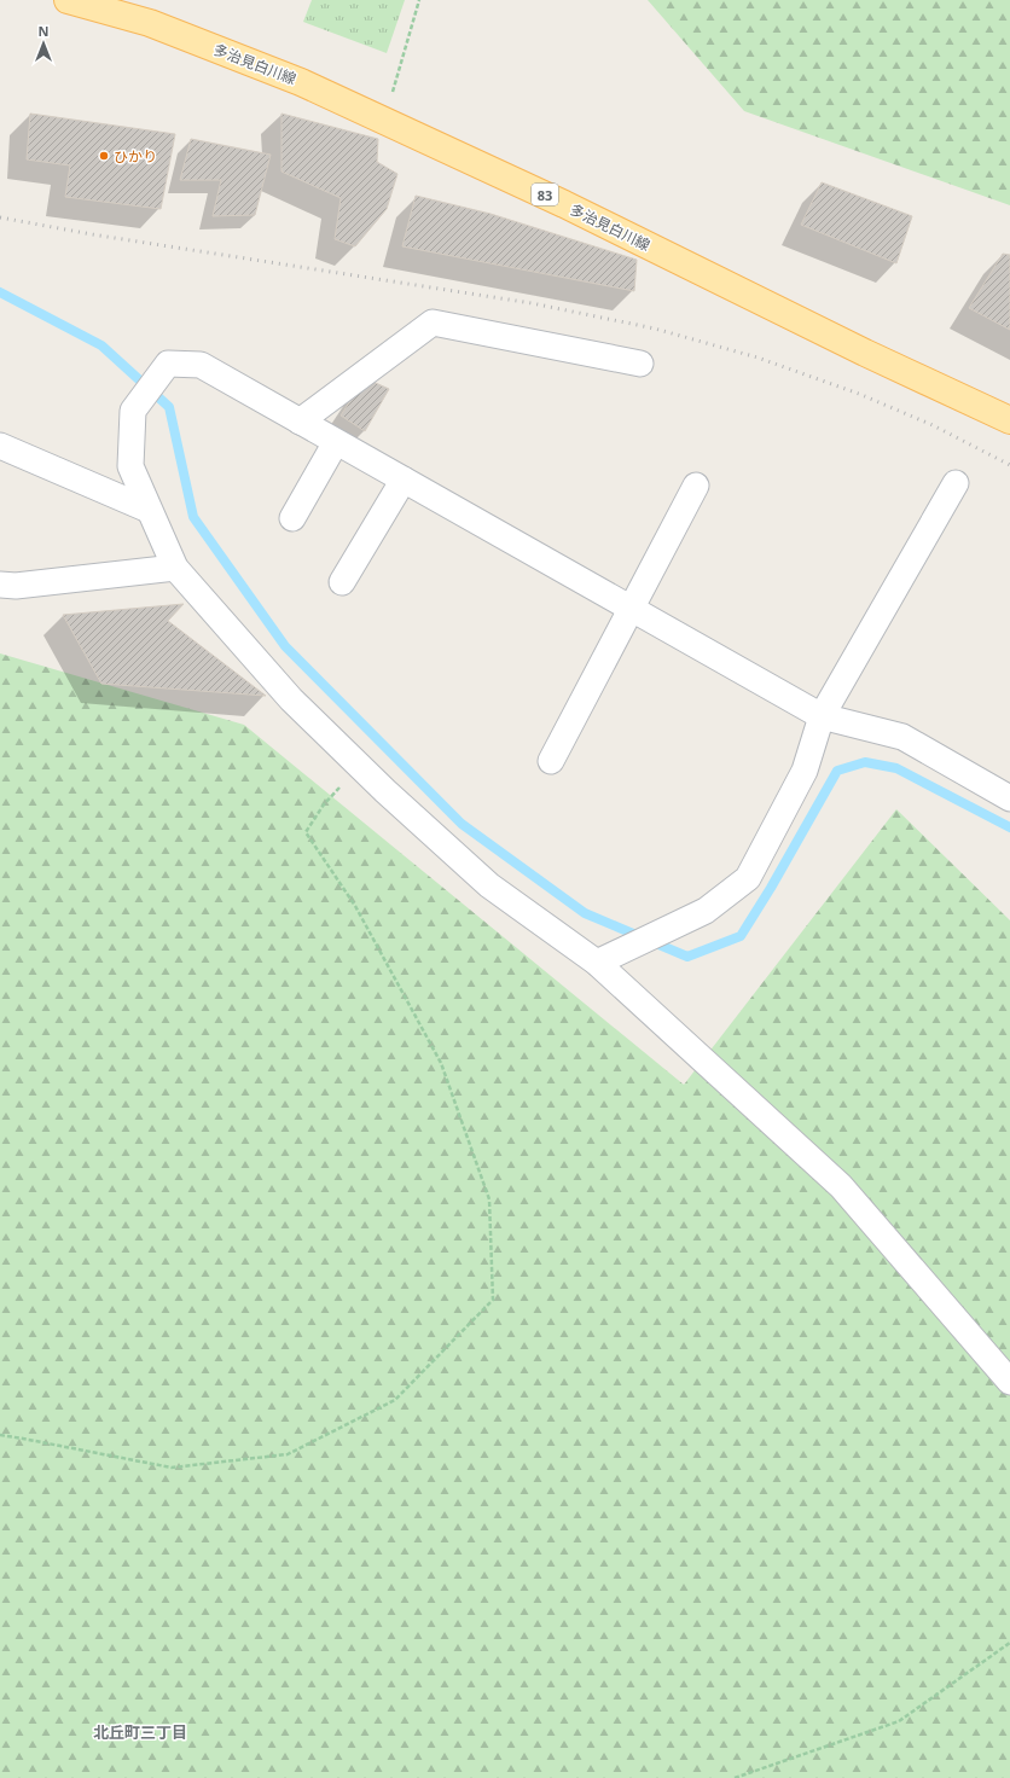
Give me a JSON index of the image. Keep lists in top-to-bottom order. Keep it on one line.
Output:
{"streets":{"main road":["多治見白川線","83"]},"districts":["北丘町三丁目"],"places":["ひかり"],"north":"top"}
